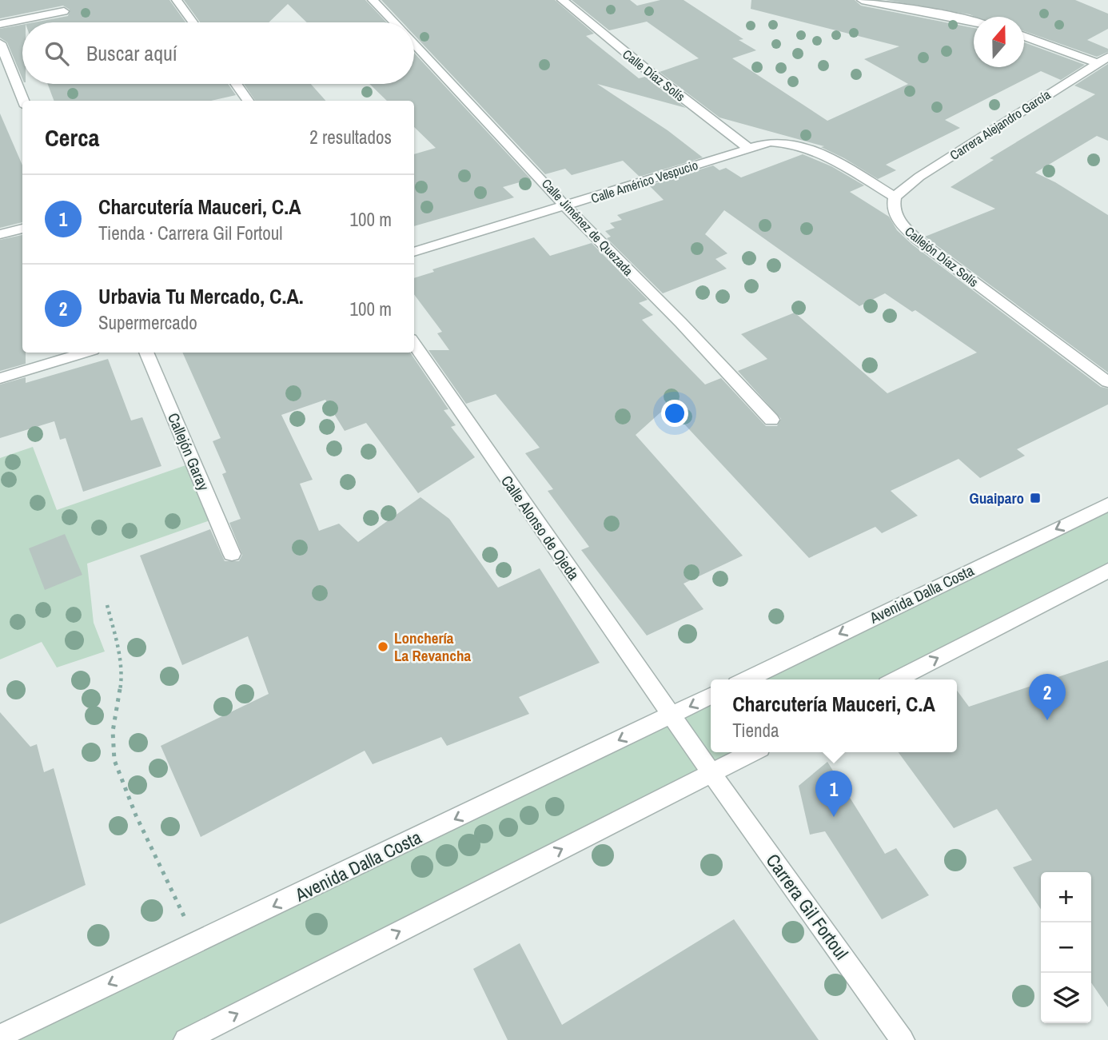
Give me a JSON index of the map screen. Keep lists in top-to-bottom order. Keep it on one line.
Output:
{"streets":{"street":["Calle Díaz Solís","Carrera Alejandro García","Calle Américo Vespucio","Calle Jiménez de Quezada","Callejón Díaz Solís","Callejón Garay","Calle Alonso de Ojeda","Avenida Dalla Costa","Carrera Gil Fortoul"]},"crossings":[["Calle Díaz Solís","Calle Américo Vespucio"],["Carrera Alejandro García","Callejón Díaz Solís"],["Calle Américo Vespucio","Calle Jiménez de Quezada"],["Calle Alonso de Ojeda","Avenida Dalla Costa"],["Calle Alonso de Ojeda","Carrera Gil Fortoul"]],"places":{"transit":["Guaiparo"],"other":["Lonchería La Revancha"]},"north":"top","page":{"search":"Buscar aquí","heading":["Cerca","2 resultados"],"list":[{"mark":"1","name":"Charcutería Mauceri, C.A","note":"Tienda · Carrera Gil Fortoul","value":"100 m"},{"mark":"2","name":"Urbavia Tu Mercado, C.A.","note":"Supermercado","value":"100 m"}],"pins":["2","1"],"popup":["Charcutería Mauceri, C.A","Tienda"],"map_buttons":["+","−"]}}
